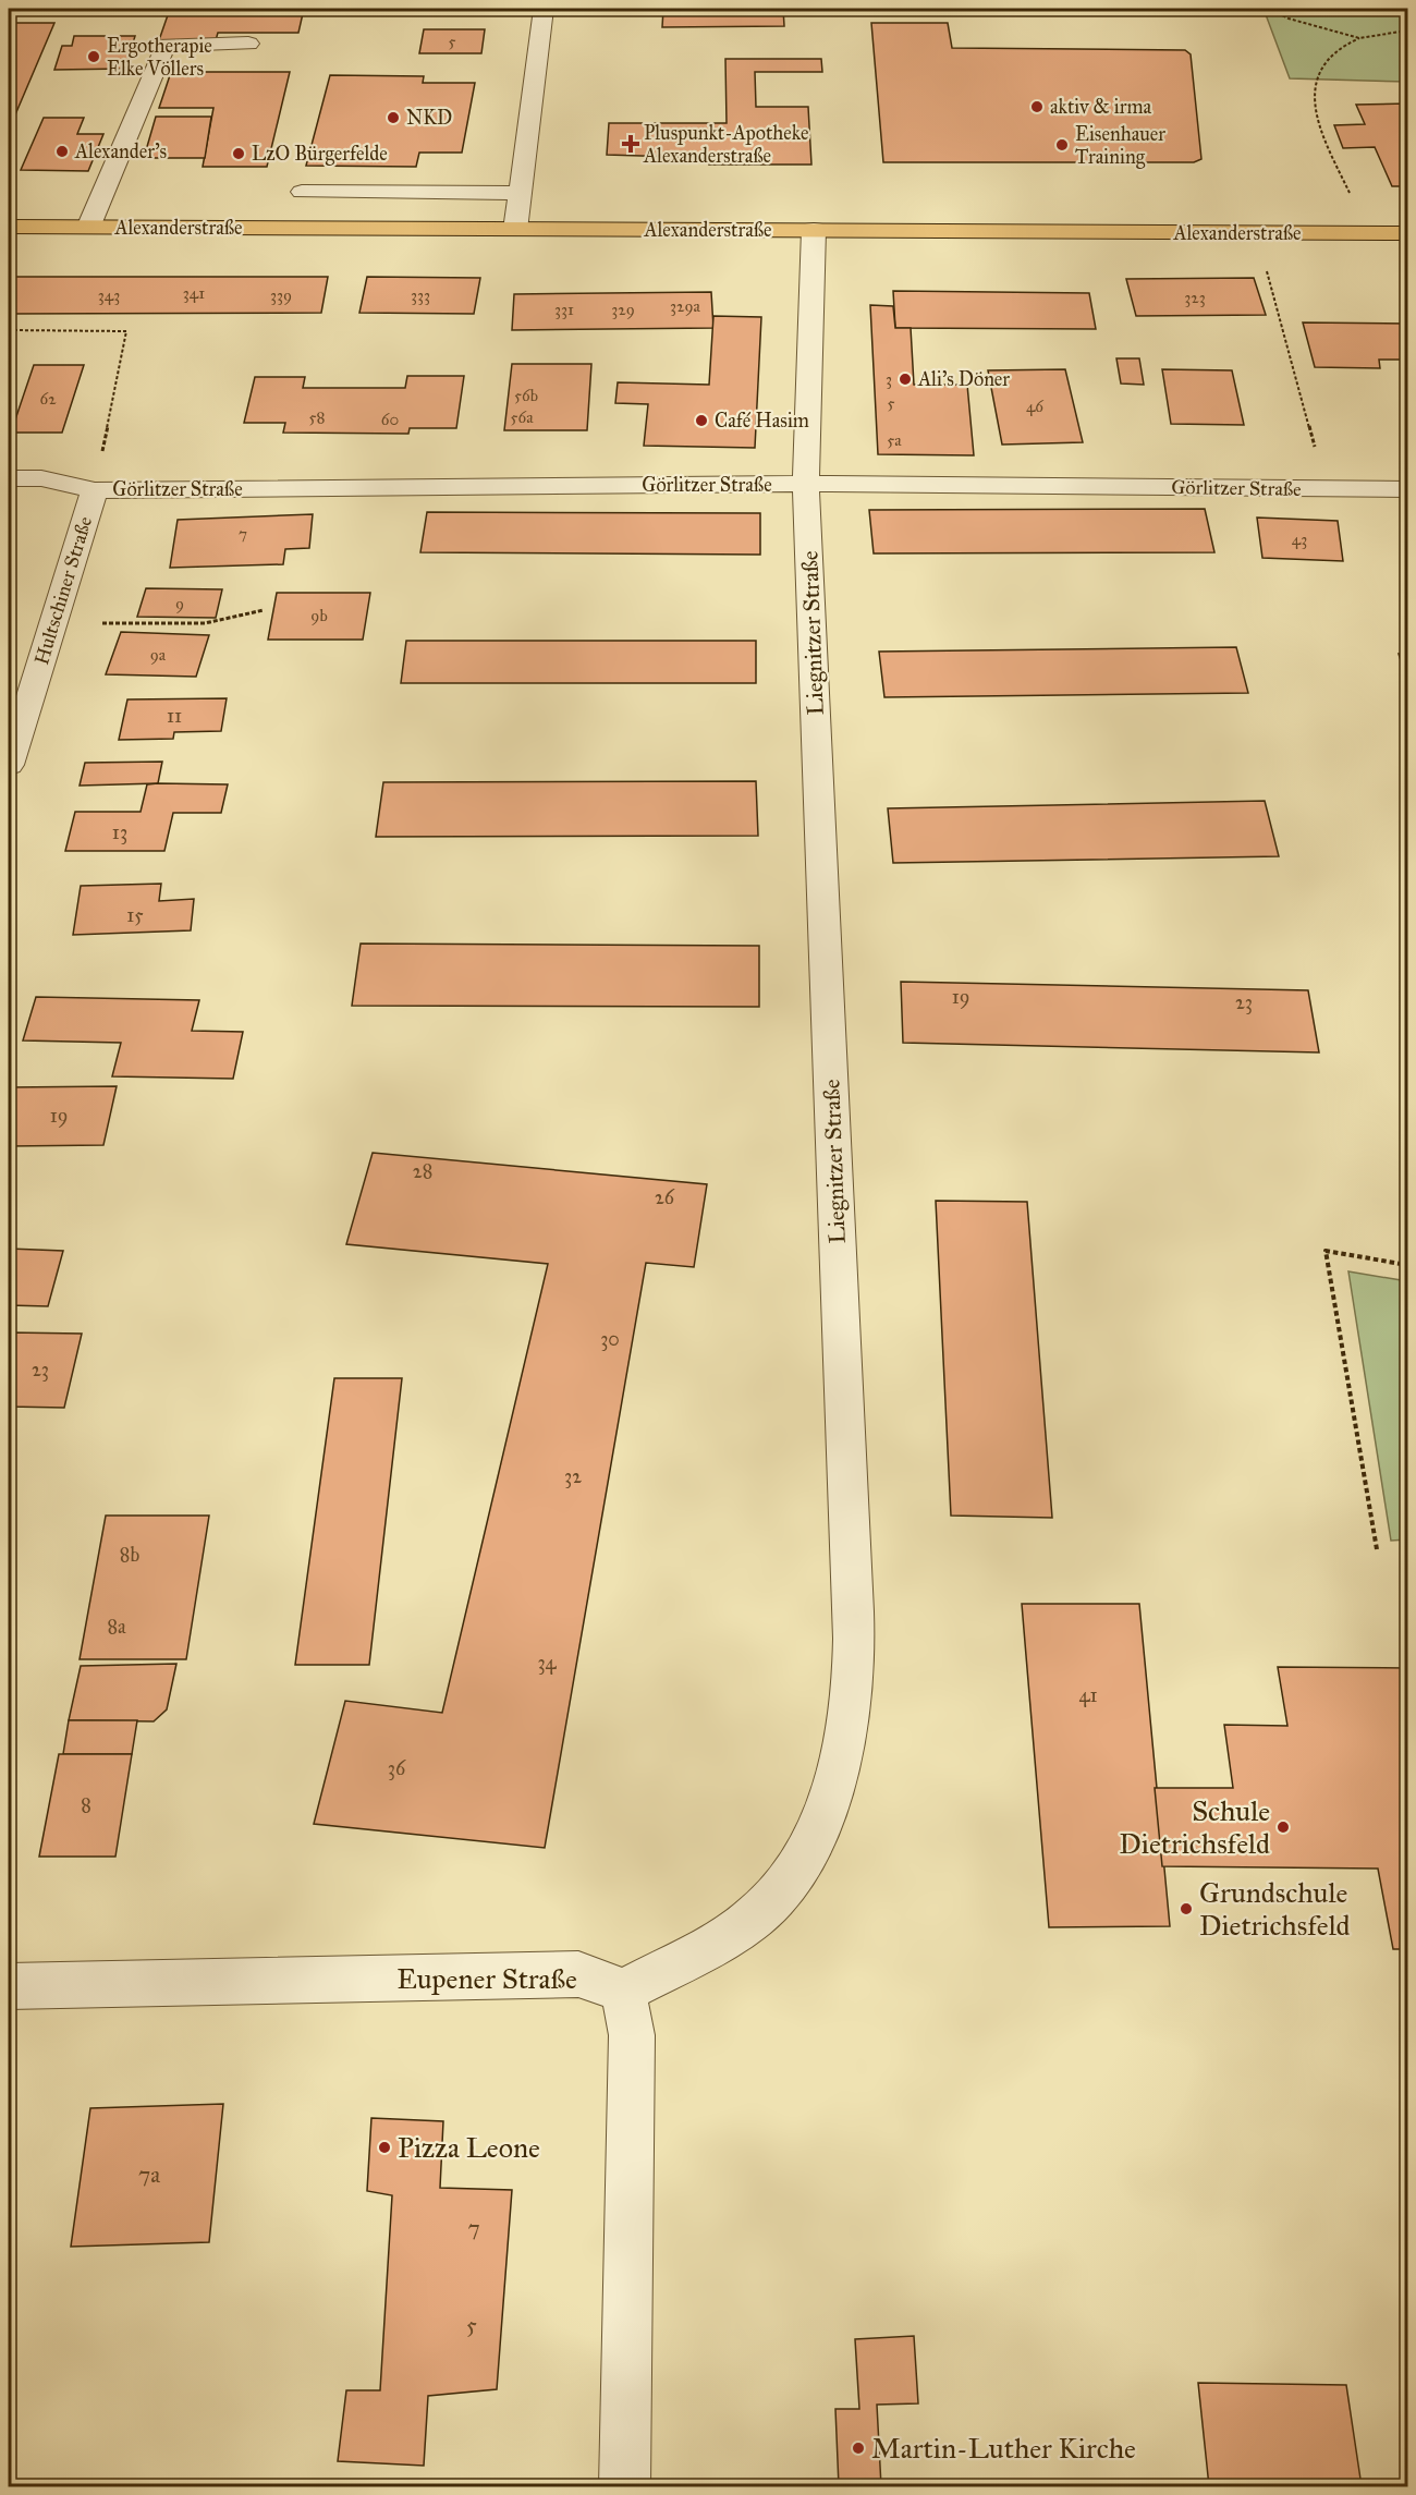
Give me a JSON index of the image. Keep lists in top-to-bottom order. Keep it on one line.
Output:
{"streets":{"main road":["Alexanderstraße"],"street":["Görlitzer Straße","Hultschiner Straße","Liegnitzer Straße","Eupener Straße"]},"crossings":[["Alexanderstraße","Liegnitzer Straße"],["Görlitzer Straße","Hultschiner Straße"],["Görlitzer Straße","Liegnitzer Straße"],["Liegnitzer Straße","Eupener Straße"]],"places":{"other":["Ergotherapie Elke Völlers","aktiv & irma","NKD","Eisenhauer Training","Alexander's","LzO Bürgerfelde","Ali's Döner","Café Hasim","Schule Dietrichsfeld","Grundschule Dietrichsfeld","Pizza Leone","Martin-Luther Kirche"],"health":["Pluspunkt-Apotheke Alexanderstraße"]},"house_numbers":["5","341","343","339","333","323","329a","331","329","3","56b","62","5","46","58","56a","60","5a","7","43","9","9b","9a","11","13","15","19","23","19","28","26","30","23","32","8b","8a","34","41","36","8","7a","7","5"]}
